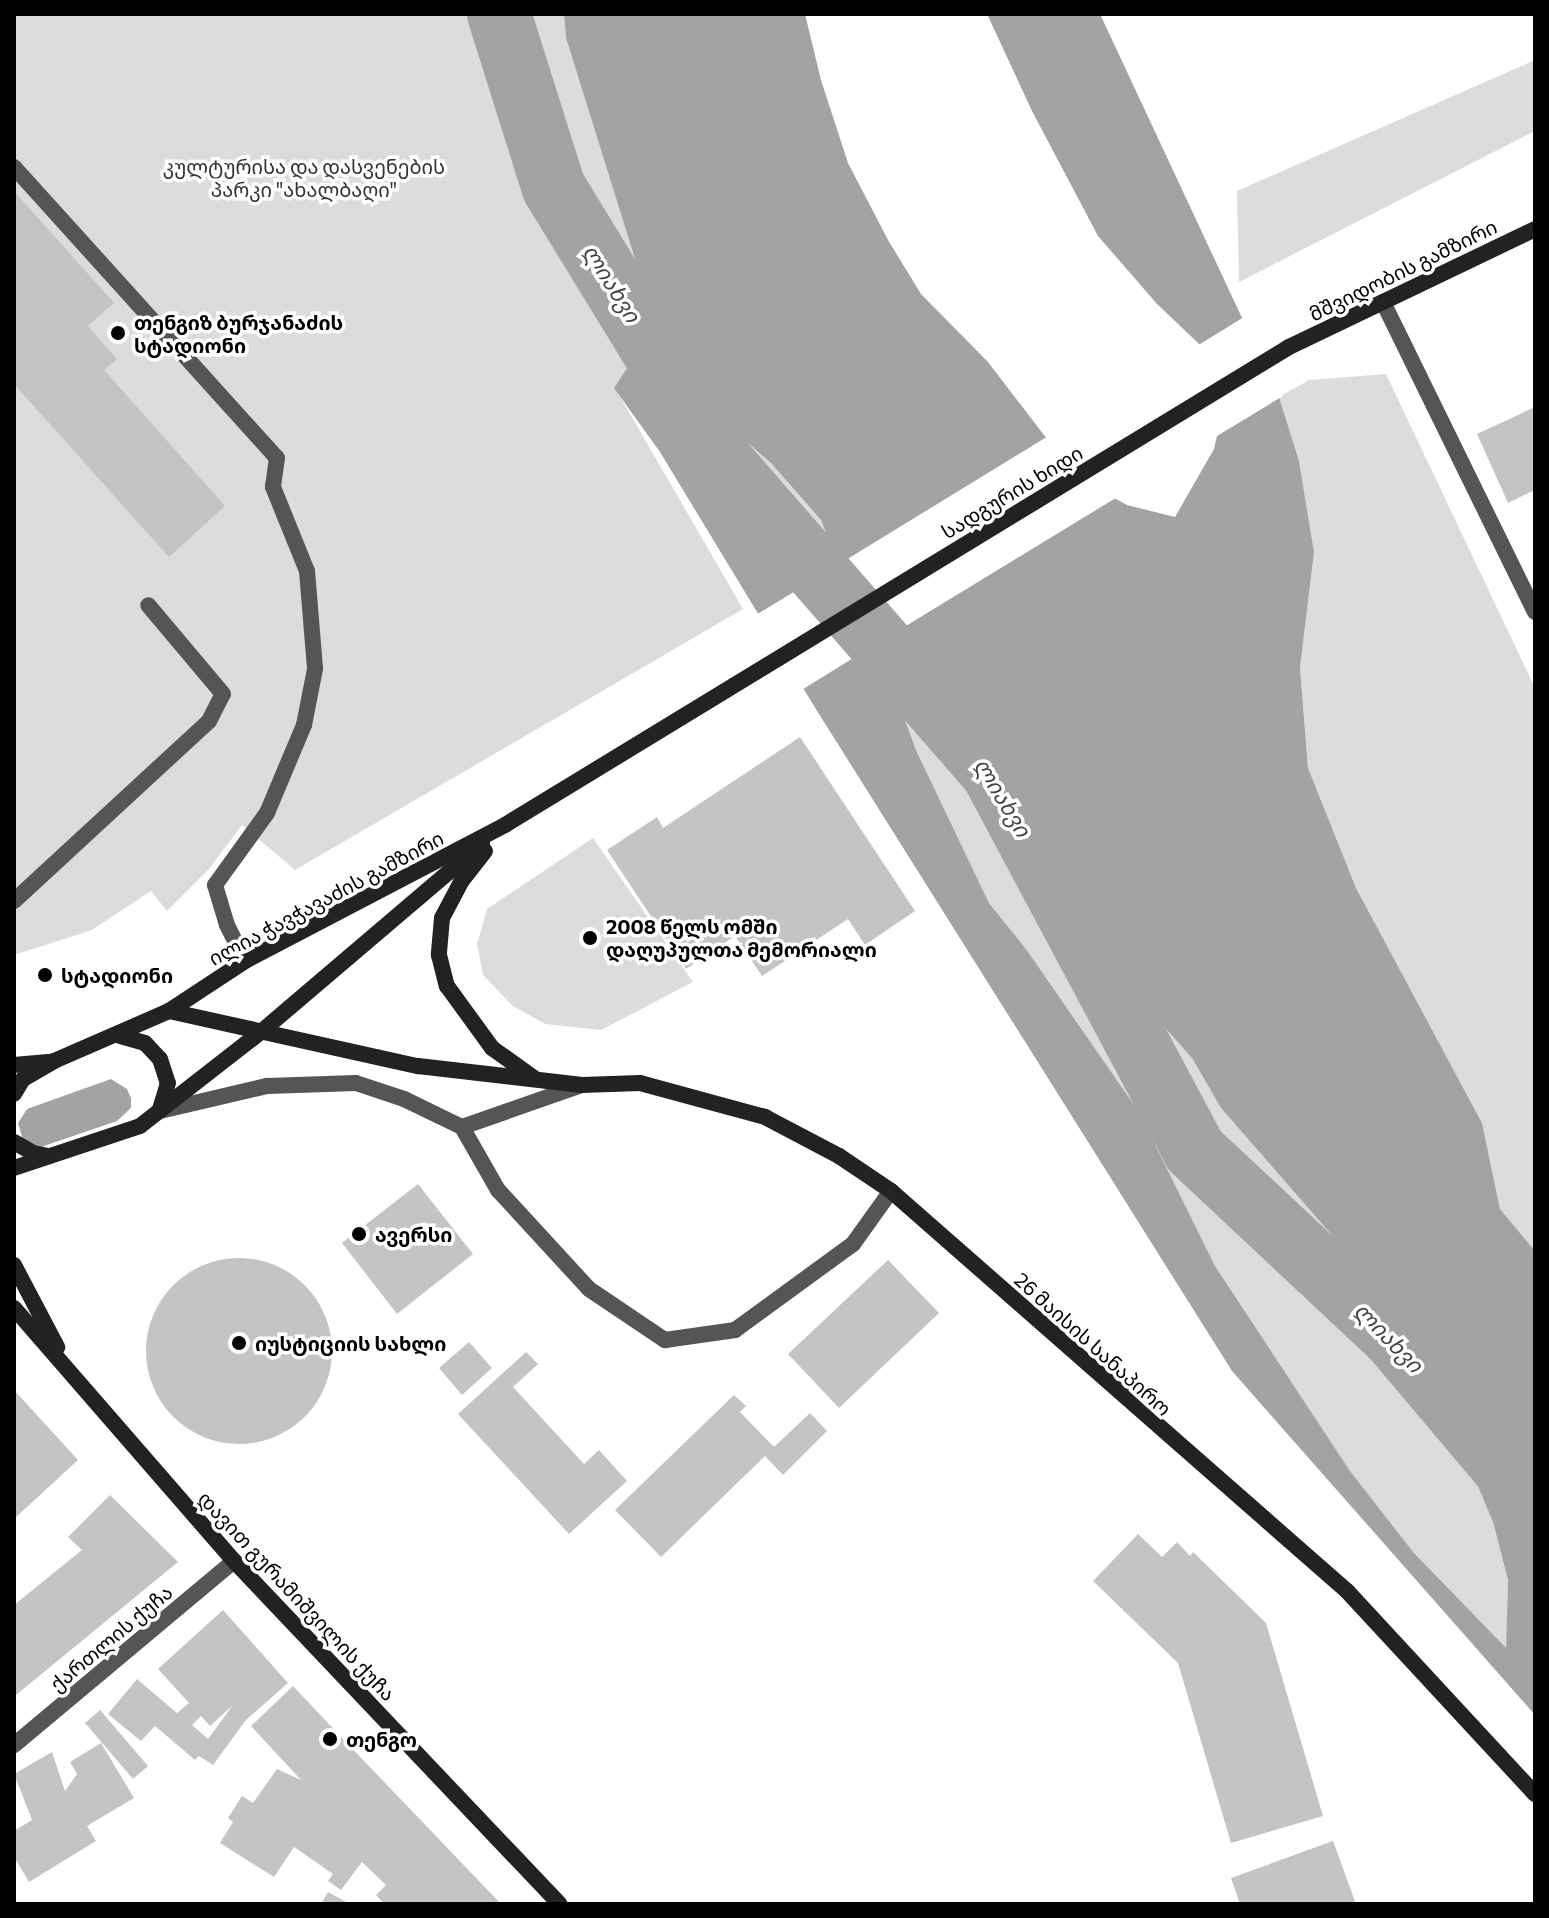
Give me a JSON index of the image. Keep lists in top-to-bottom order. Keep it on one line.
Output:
{"streets":{"main road":["მშვიდობის გამზირი","სადგურის ხიდი","ილია ჭავჭავაძის გამზირი","26 მაისის სანაპირო","დავით გურამიშვილის ქუჩა"],"street":["ქართლის ქუჩა"]},"crossings":[["მშვიდობის გამზირი","სადგურის ხიდი"],["სადგურის ხიდი","ილია ჭავჭავაძის გამზირი"],["დავით გურამიშვილის ქუჩა","ქართლის ქუჩა"]],"water":["ლიახვი"],"parks":["კულტურისა და დასვენების პარკი \"ახალბაღი\""],"places":["თენგიზ ბურჯანაძის სტადიონი","2008 წელს ომში დაღუპულთა მემორიალი","სტადიონი","ავერსი","იუსტიციის სახლი","თენგო"]}
